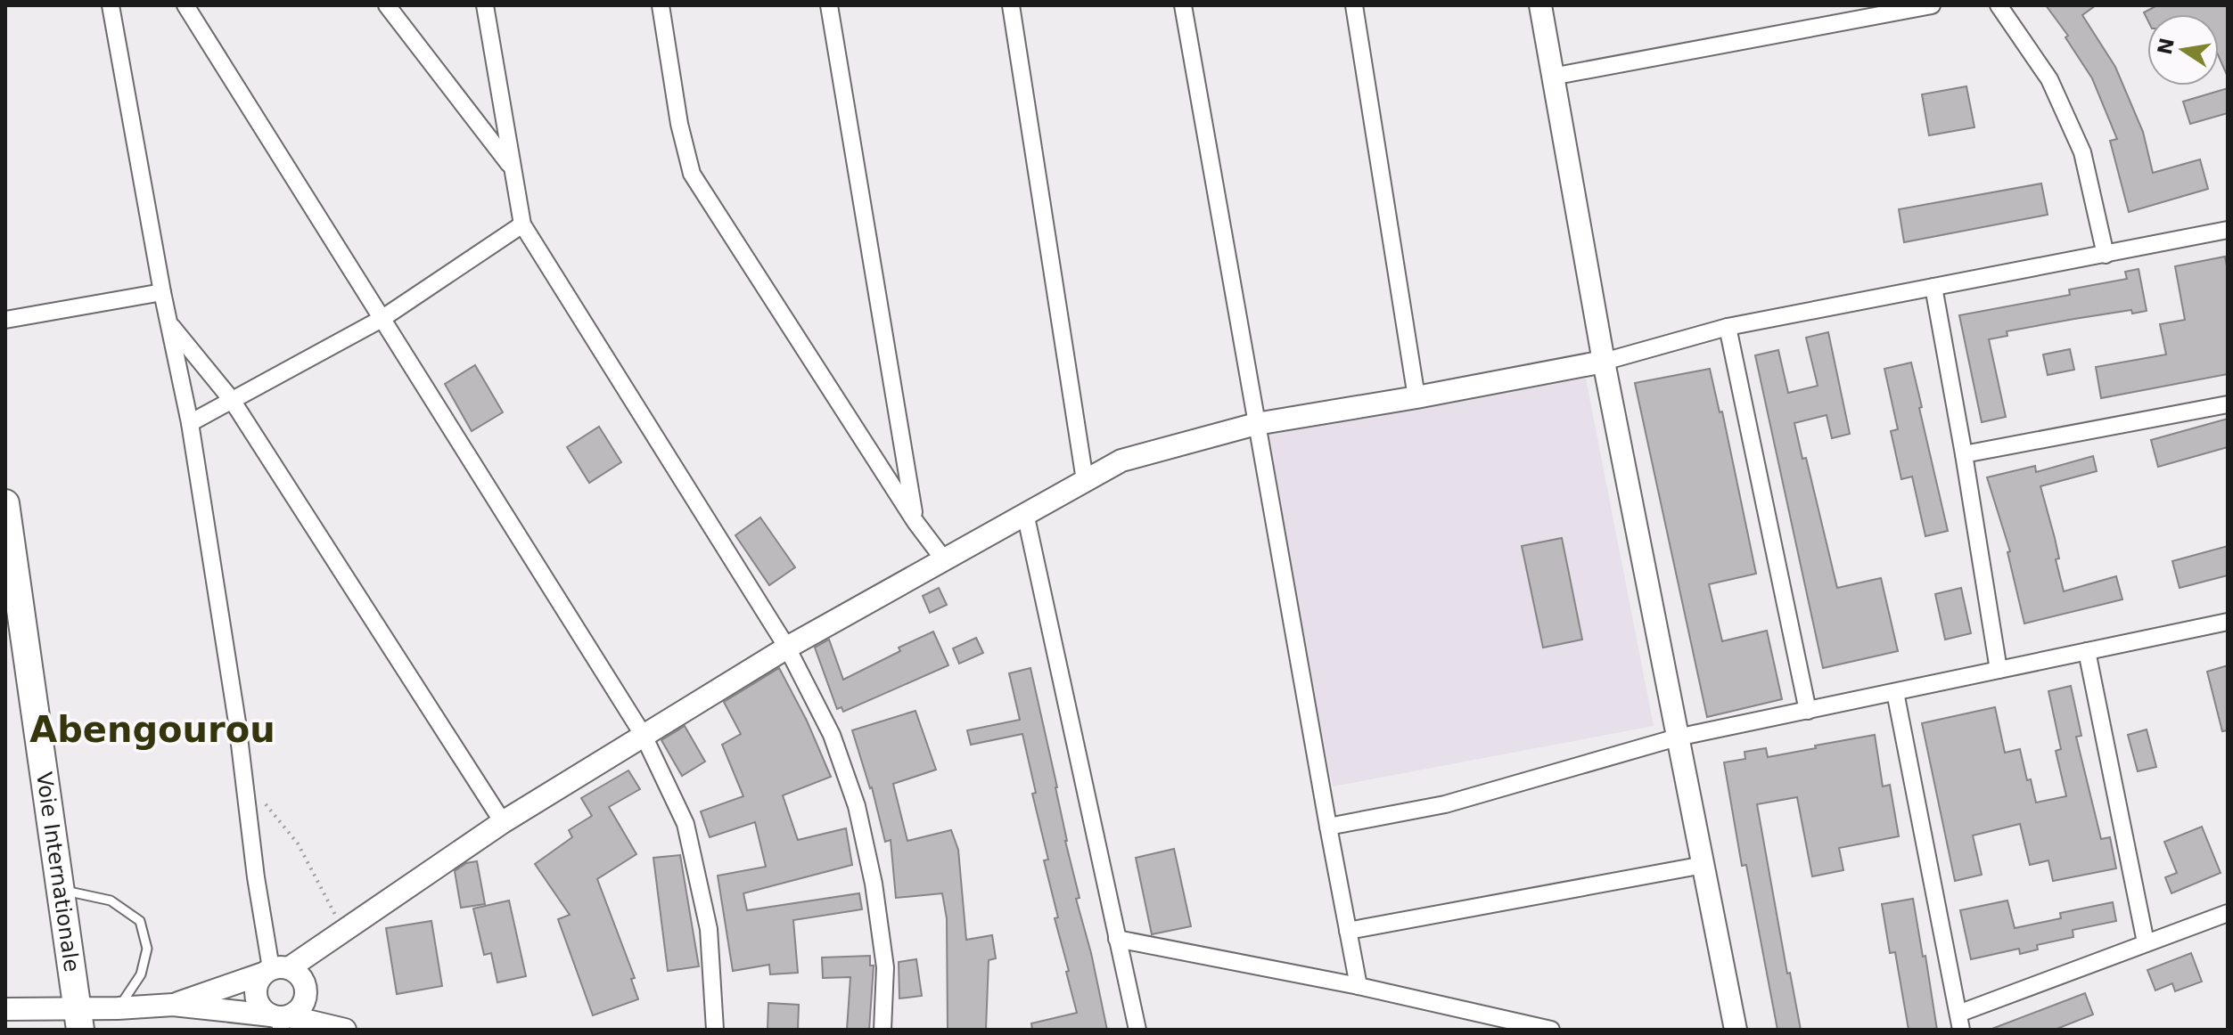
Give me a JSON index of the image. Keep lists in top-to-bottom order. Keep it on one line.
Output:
{"streets":{"main road":["Voie Internationale"]},"districts":["Abengourou"],"north":"left"}
